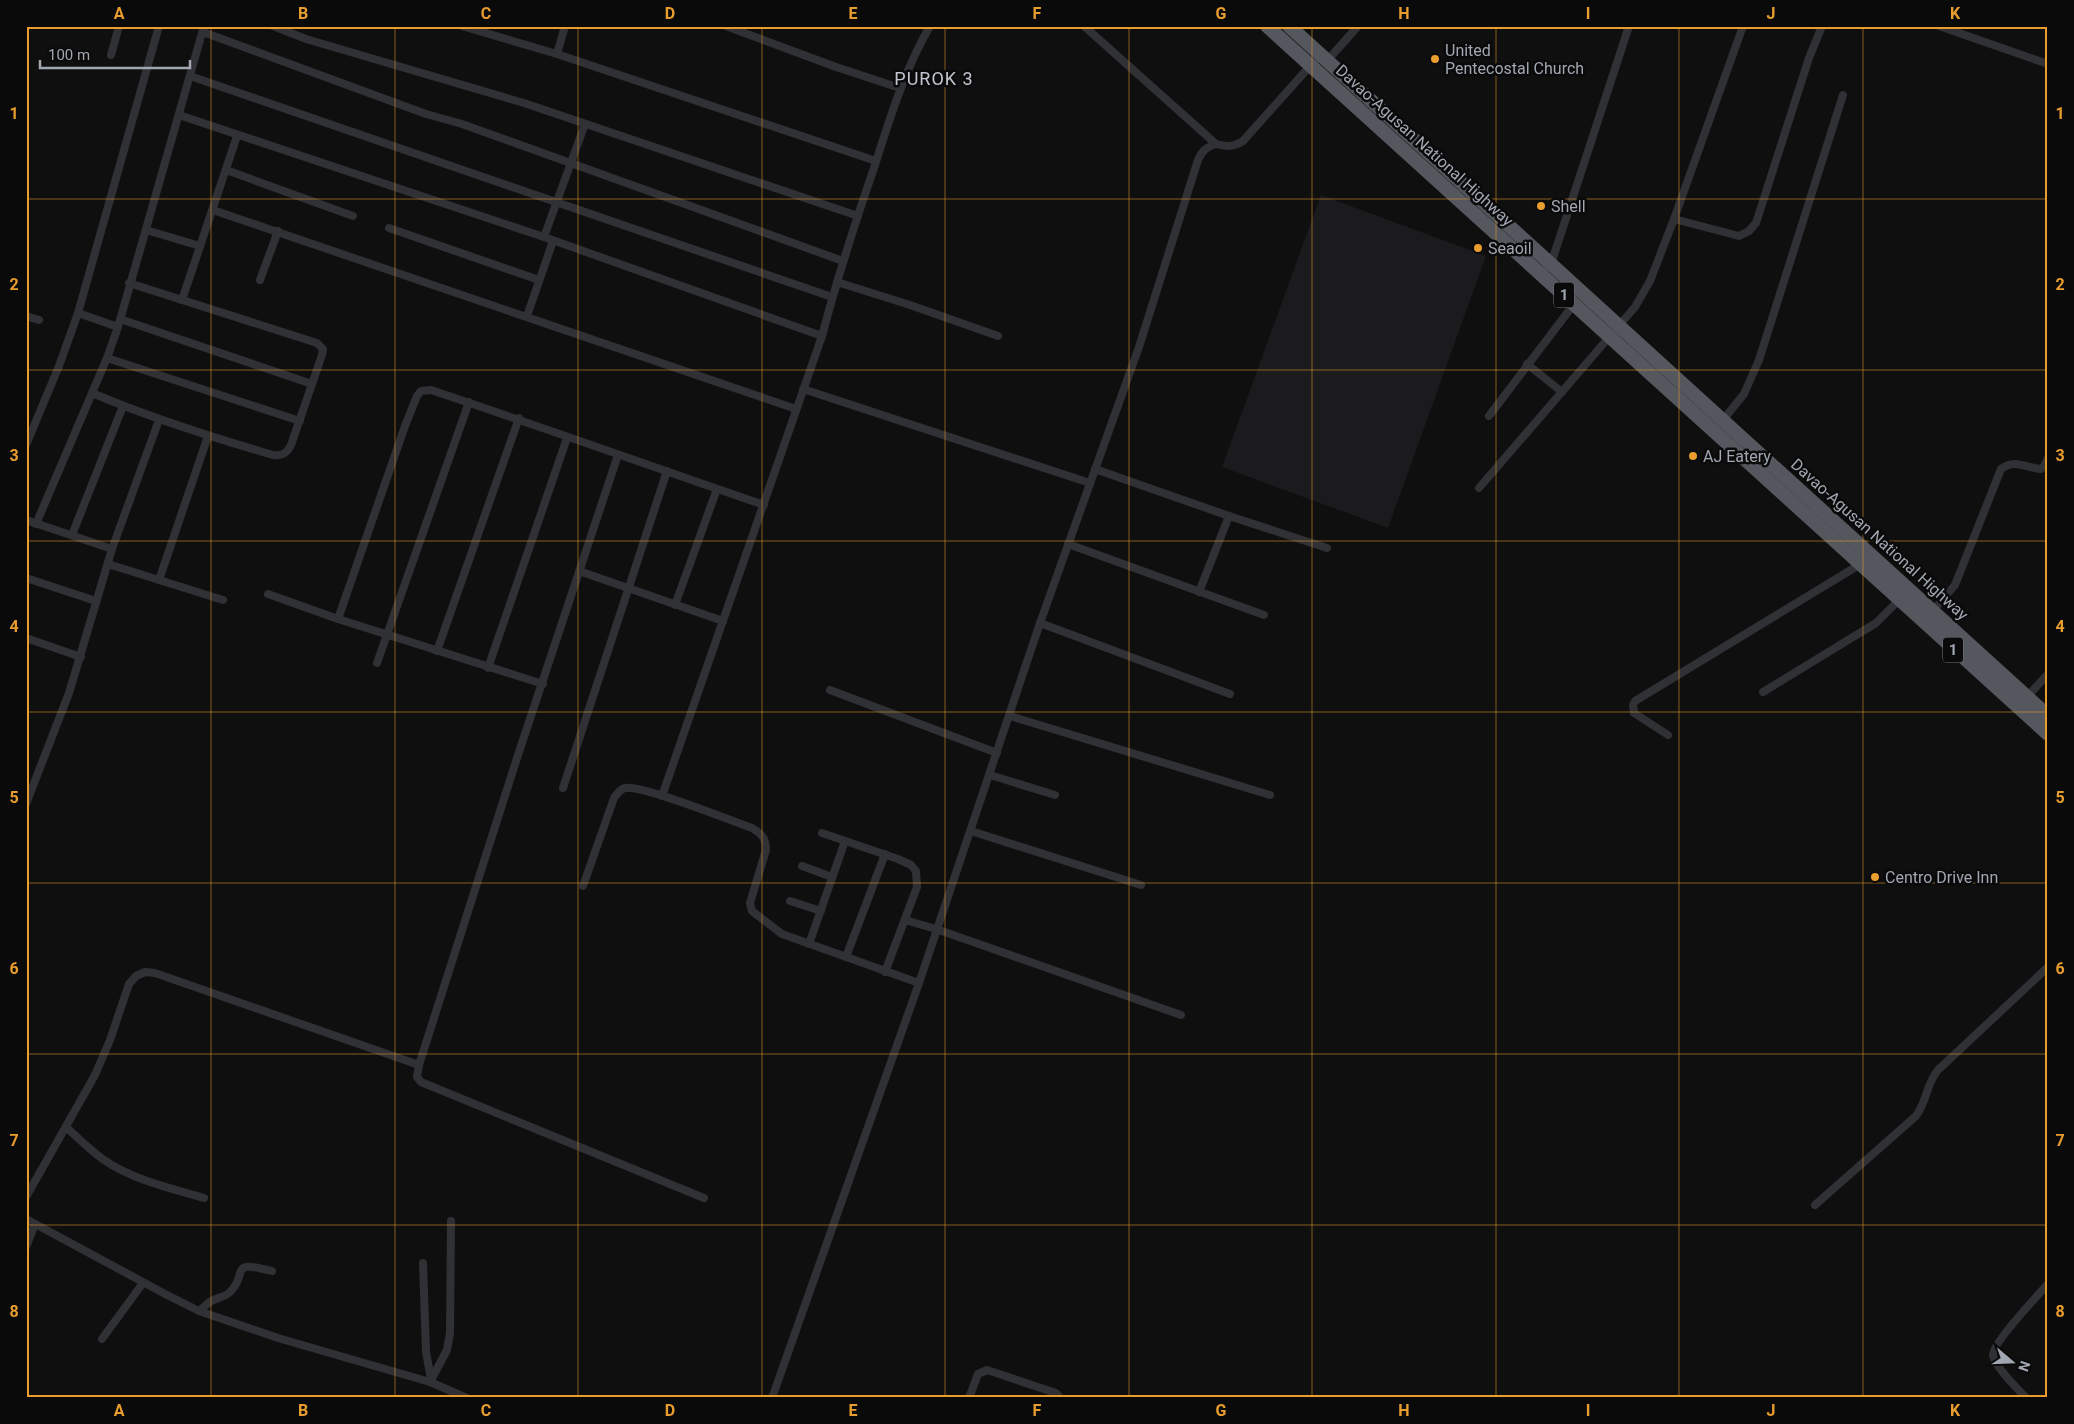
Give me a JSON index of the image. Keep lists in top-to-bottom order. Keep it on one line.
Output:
{"streets":{"highway":["Davao-Agusan National Highway","1"]},"districts":["PUROK 3"],"places":["United Pentecostal Church","Shell","Seaoil","AJ Eatery","Centro Drive Inn"],"scale_bar":"100 m","north":"right","grid":{"columns":["A","B","C","D","E","F","G","H","I","J","K"],"rows":["1","2","3","4","5","6","7","8"]}}
